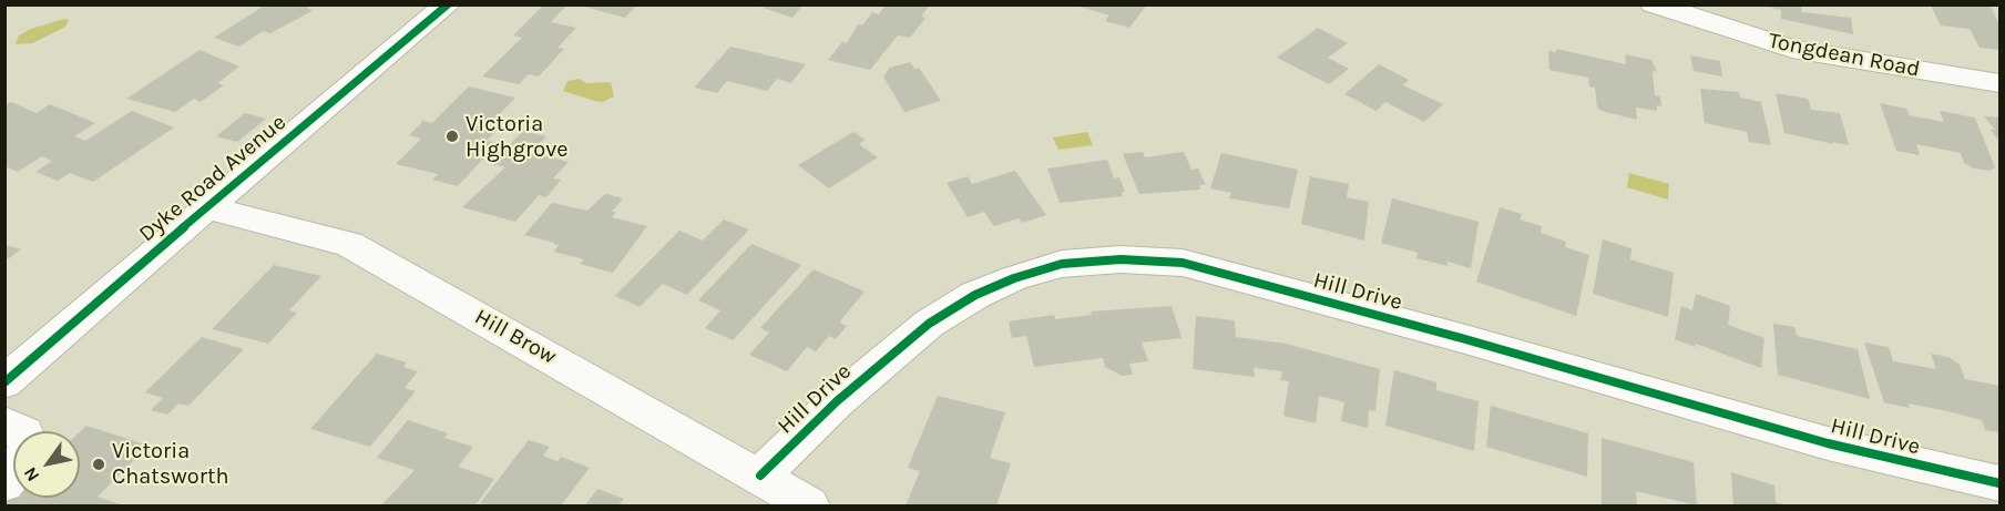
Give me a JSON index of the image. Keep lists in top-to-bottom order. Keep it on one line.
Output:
{"streets":{"street":["Tongdean Road","Dyke Road Avenue","Hill Drive","Hill Brow"]},"crossings":[["Dyke Road Avenue","Hill Brow"],["Hill Drive","Hill Brow"]],"places":["Victoria Highgrove","Victoria Chatsworth"],"north":"bottom left"}
